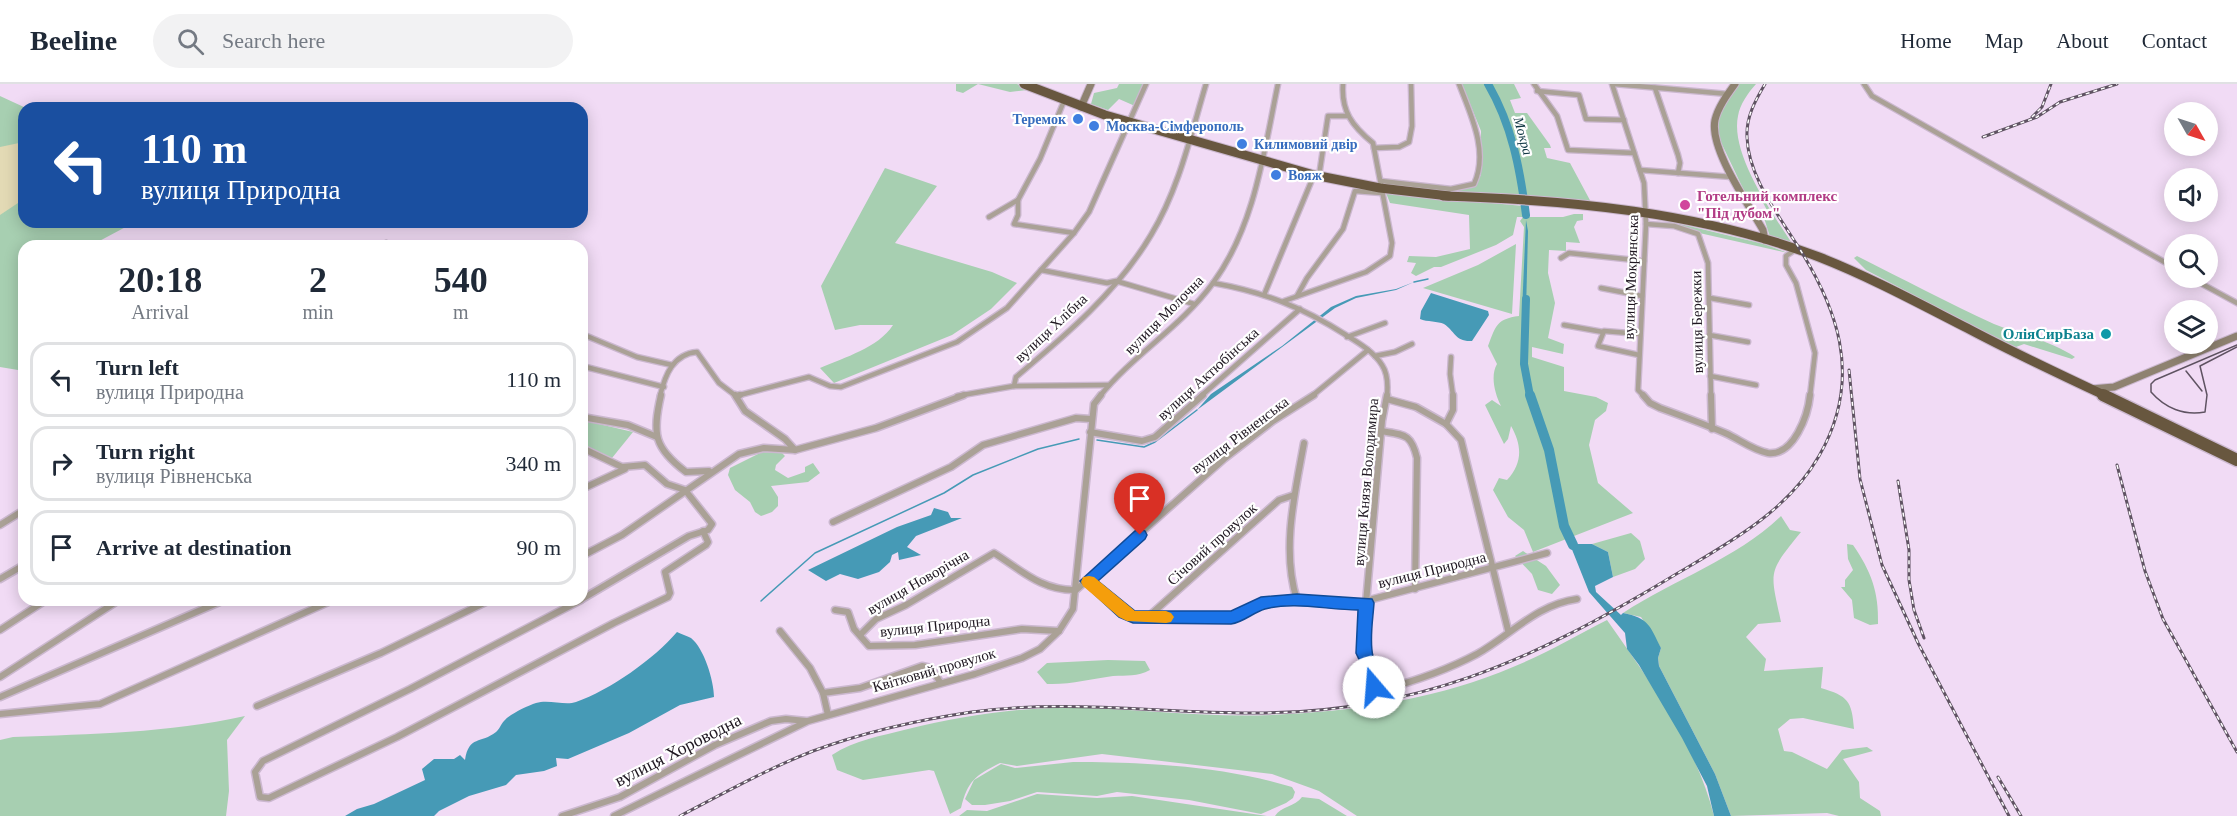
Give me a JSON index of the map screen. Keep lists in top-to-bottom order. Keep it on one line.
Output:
{"streets":{"street":["вулиця Мокрянська","вулиця Молочна","вулиця Бережки","вулиця Хлібна","вулиця Актюбінська","вулиця Рівненська","вулиця Князя Володимира","Січовий провулок","вулиця Природна","вулиця Новорічна","Квітковий провулок","вулиця Хороводна"]},"crossings":[["вулиця Мокрянська","вулиця Бережки"],["вулиця Молочна","Квітковий провулок"],["вулиця Актюбінська","Квітковий провулок"],["вулиця Рівненська","вулиця Князя Володимира"],["вулиця Рівненська","вулиця Природна"],["вулиця Рівненська","вулиця Новорічна"],["вулиця Рівненська","Квітковий провулок"],["вулиця Князя Володимира","вулиця Природна"],["Січовий провулок","вулиця Природна"],["вулиця Природна","вулиця Новорічна"],["вулиця Природна","Квітковий провулок"],["вулиця Новорічна","Квітковий провулок"],["Квітковий провулок","вулиця Хороводна"]],"water":["Мокра"],"places":["Теремок","Москва-Сімферополь","Килимовий двір","Вояж","Готельний комплекс \"Під дубом\"","ОліяСирБаза"],"north":"bottom right","page":{"header":"Beeline","search":"Search here","nav":["Home","Map","About","Contact"],"turn":["110 m","вулиця Природна"],"eta":["20:18","Arrival","2","min","540","m"],"list":[{"name":"Turn left","note":"вулиця Природна","value":"110 m"},{"name":"Turn right","note":"вулиця Рівненська","value":"340 m"},{"name":"Arrive at destination","value":"90 m"}]}}
